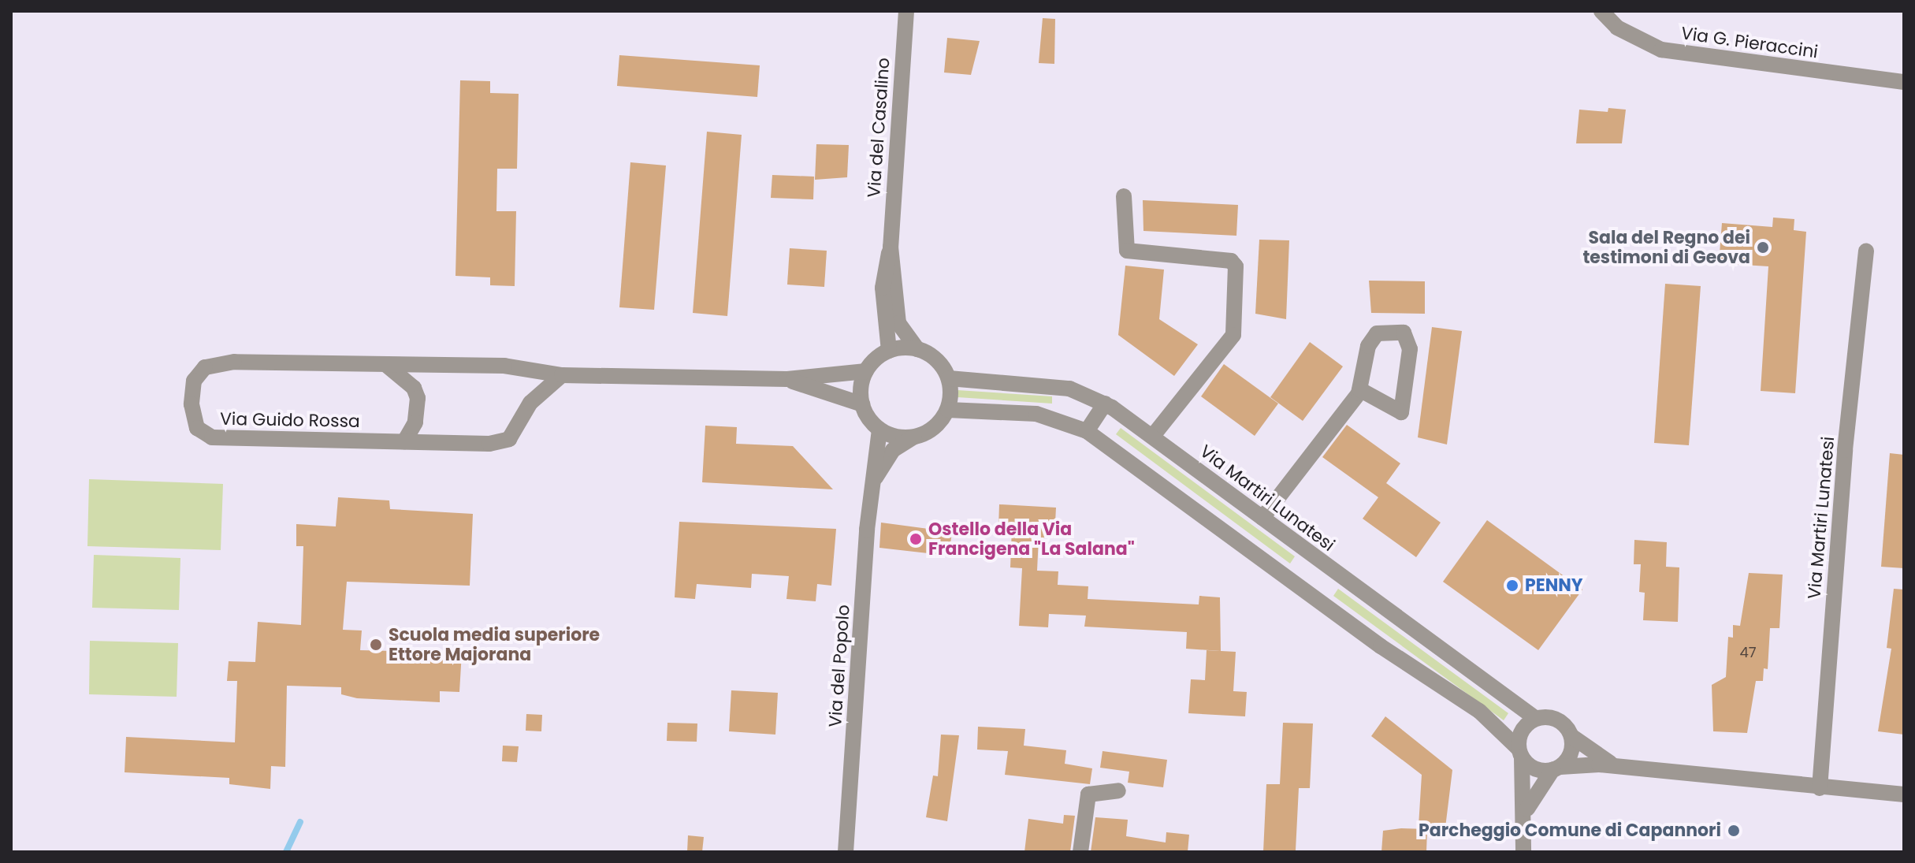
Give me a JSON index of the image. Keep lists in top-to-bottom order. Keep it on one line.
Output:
{"streets":{"street":["Via G. Pieraccini","Via del Casalino","Via Guido Rossa","Via Martiri Lunatesi","Via del Popolo"]},"crossings":[["Via del Casalino","Via Guido Rossa"],["Via del Casalino","Via Martiri Lunatesi"],["Via del Casalino","Via del Popolo"],["Via Guido Rossa","Via Martiri Lunatesi"],["Via Guido Rossa","Via del Popolo"],["Via Martiri Lunatesi","Via del Popolo"]],"places":["Sala del Regno dei testimoni di Geova","Ostello della Via Francigena \"La Salana\"","PENNY","Scuola media superiore Ettore Majorana","Parcheggio Comune di Capannori"],"house_numbers":["47"]}
